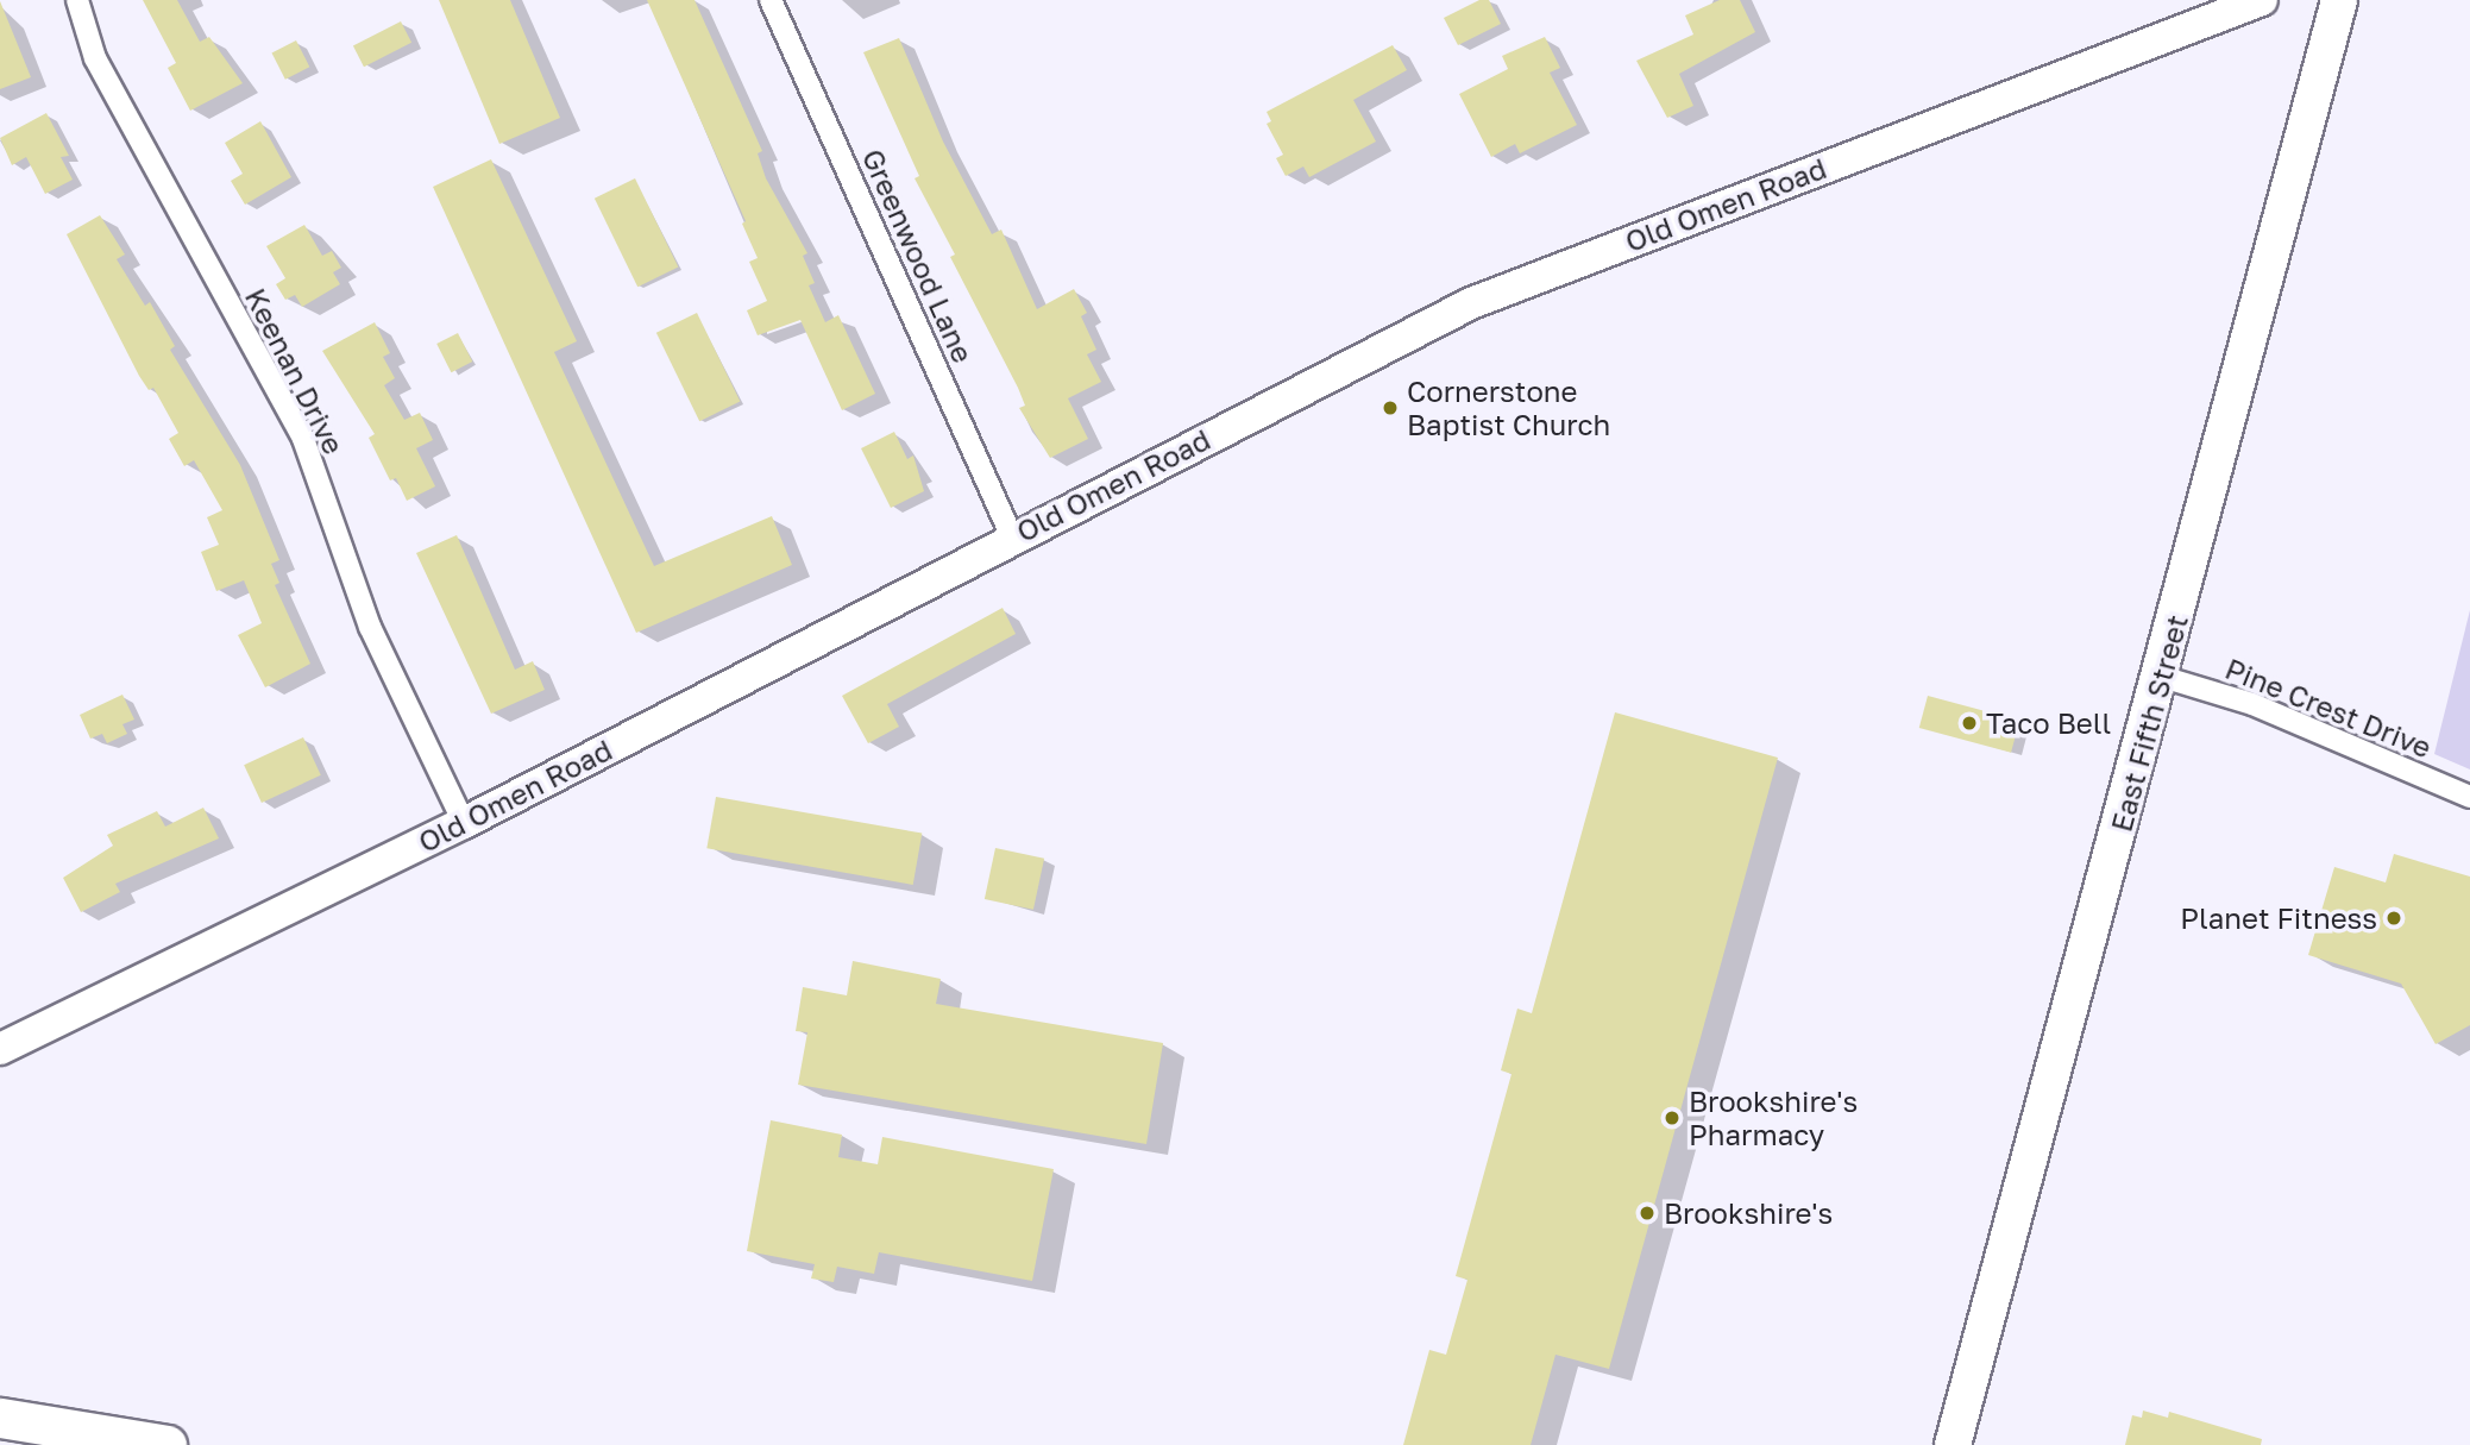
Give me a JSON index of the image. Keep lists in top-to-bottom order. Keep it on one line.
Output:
{"streets":{"main road":["East Fifth Street"],"street":["Old Omen Road","Greenwood Lane","Keenan Drive","Pine Crest Drive"]},"crossings":[["Old Omen Road","Greenwood Lane"],["Old Omen Road","Keenan Drive"],["Pine Crest Drive","East Fifth Street"]],"places":["Cornerstone Baptist Church","Taco Bell","Planet Fitness","Brookshire's Pharmacy","Brookshire's"]}
